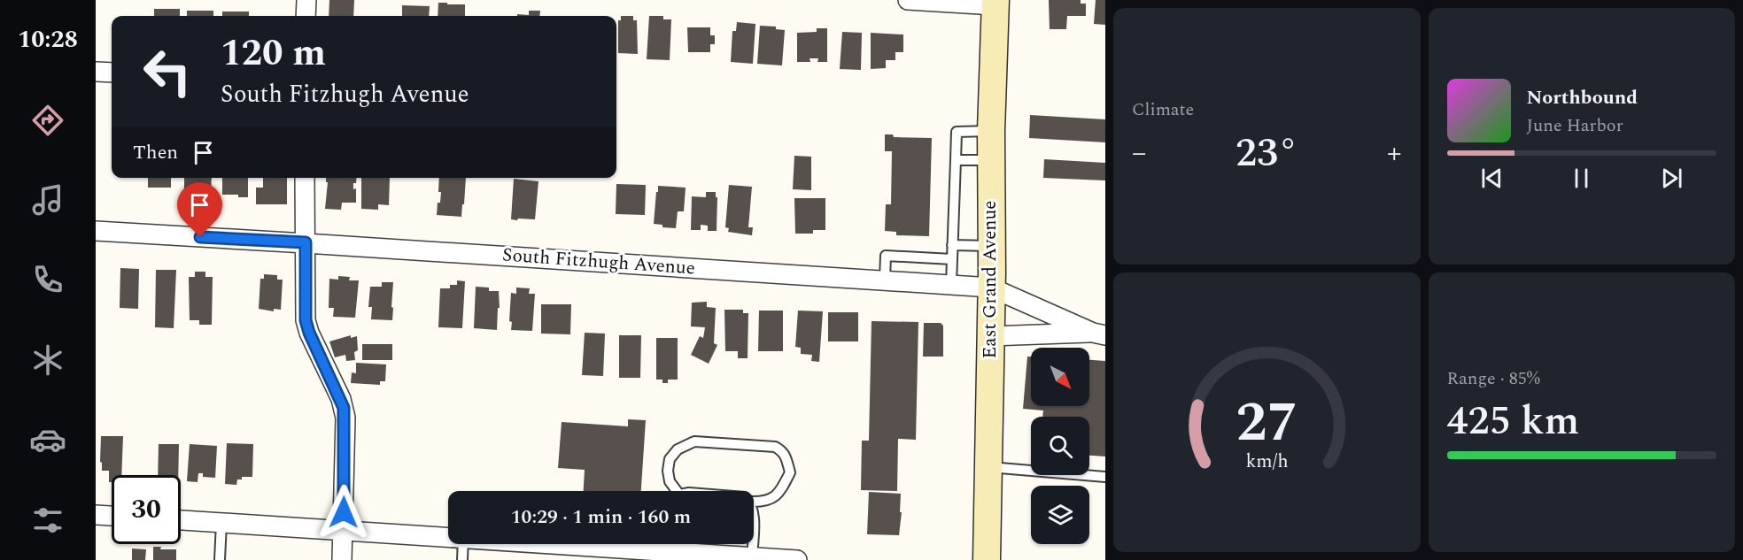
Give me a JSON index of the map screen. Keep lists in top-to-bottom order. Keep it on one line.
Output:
{"streets":{"main road":["East Grand Avenue"],"street":["South Fitzhugh Avenue"]},"crossings":[["South Fitzhugh Avenue","East Grand Avenue"]],"north":"bottom right","page":{"tabs":"10:28","tile":["Climate",["Range · 85%","425 km"]],"turn":["120 m","South Fitzhugh Avenue"],"song":["Northbound","June Harbor"],"then":"Then","heat":["−","23°","+"],"limit":"30","trip":"10:29 · 1 min · 160 m","gauge":["27","km/h"]}}
